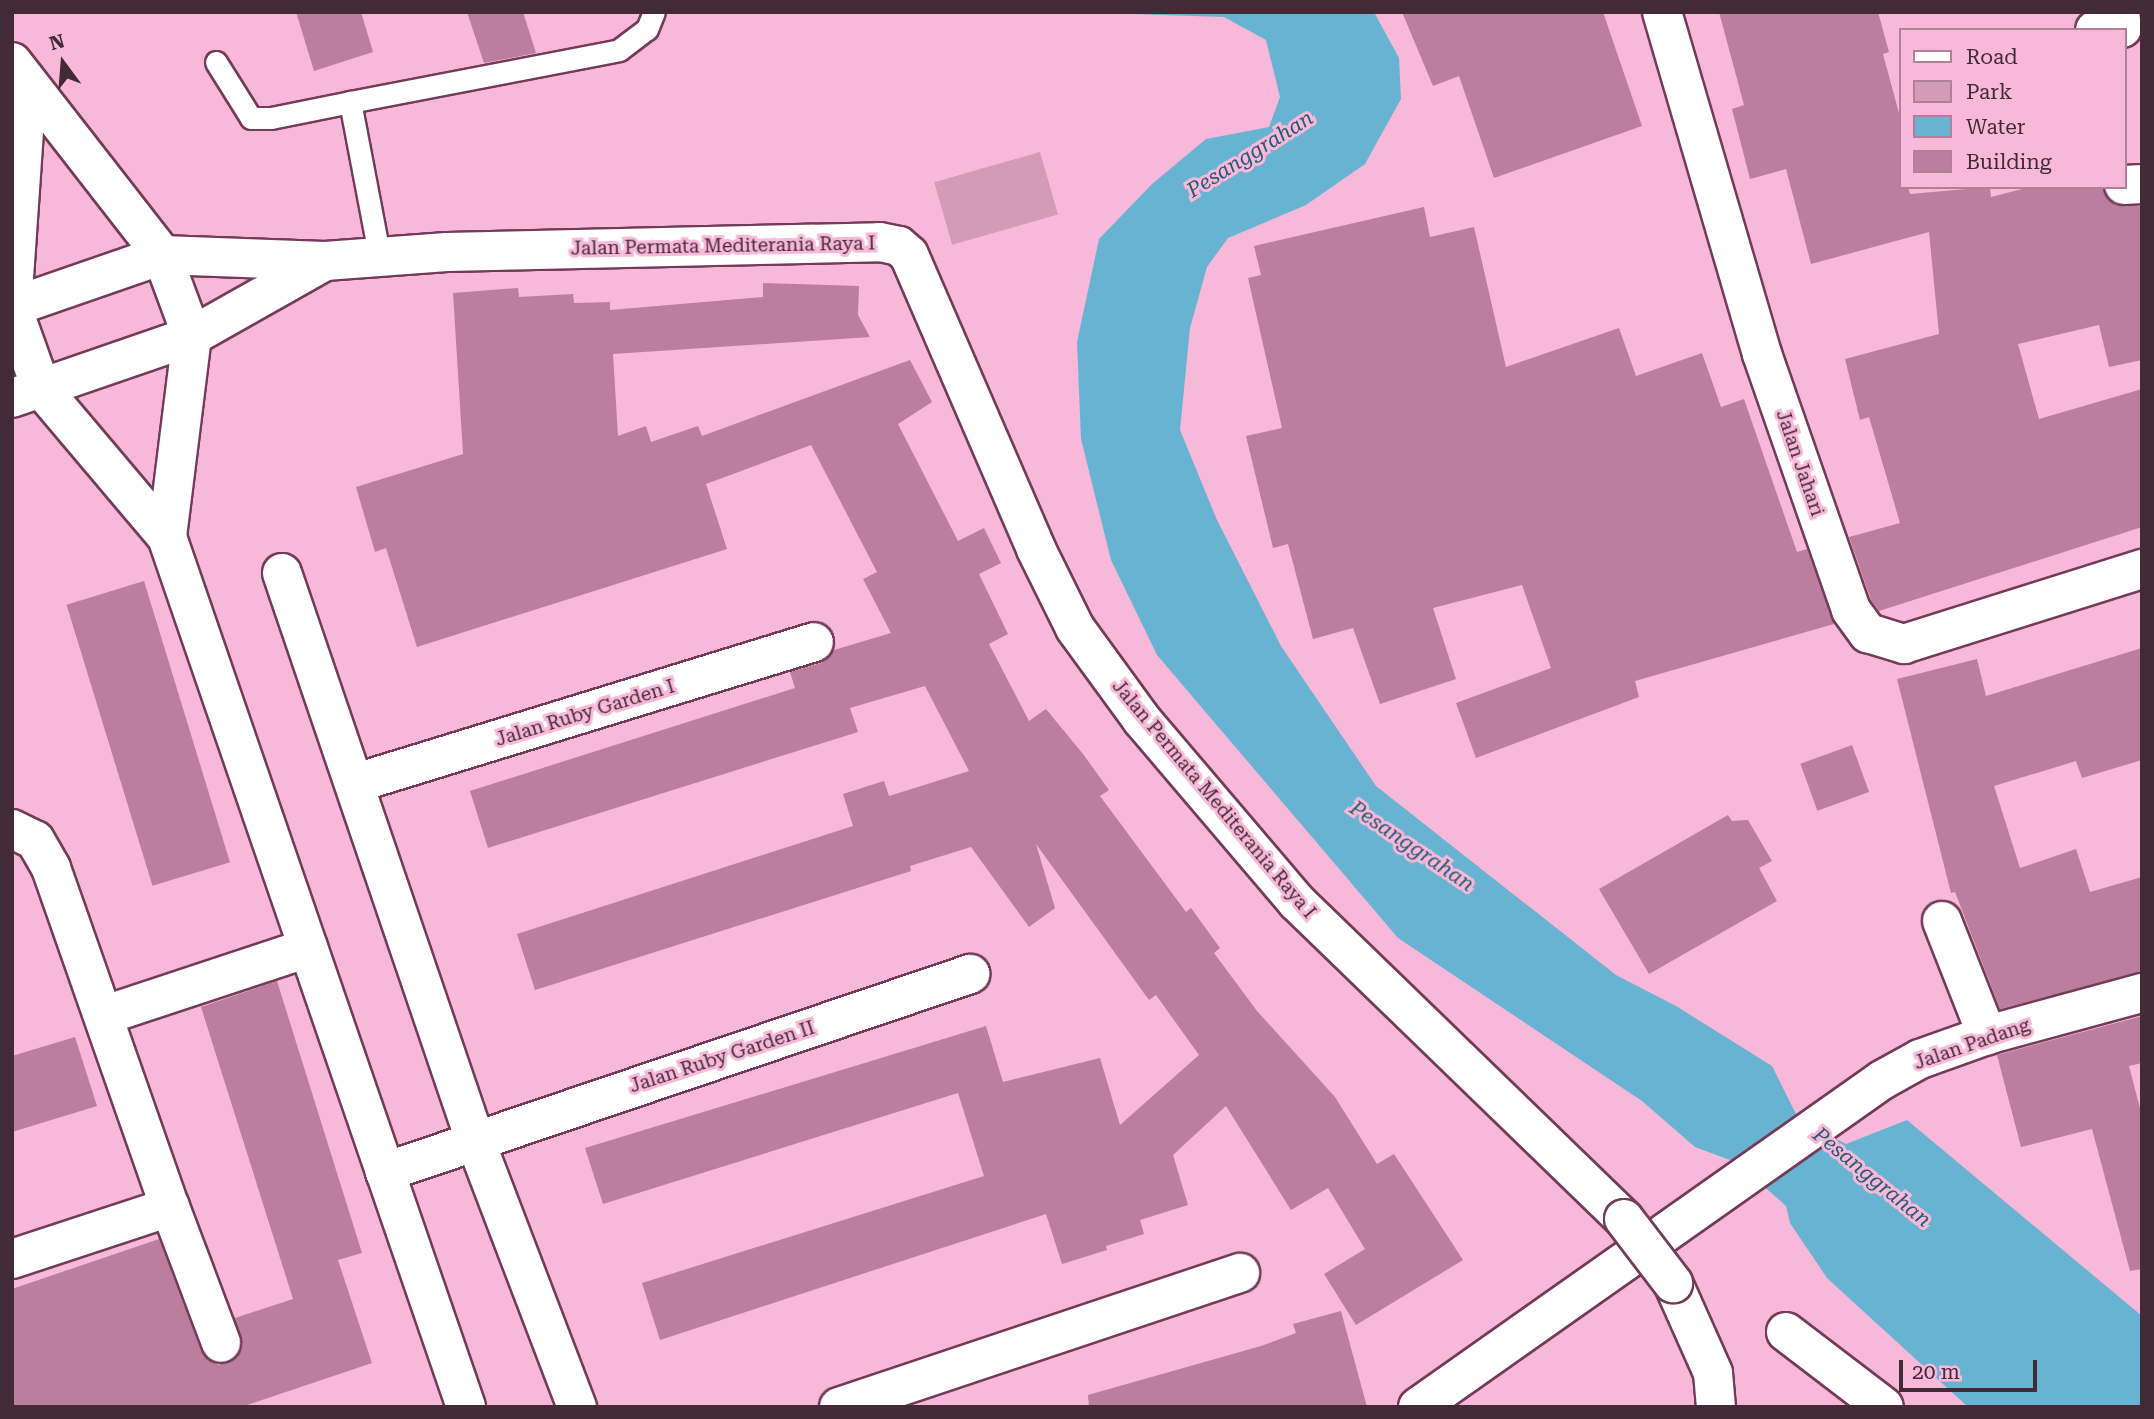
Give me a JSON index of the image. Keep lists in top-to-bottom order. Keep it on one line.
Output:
{"streets":{"street":["Jalan Permata Mediterania Raya I","Jalan Jahari","Jalan Ruby Garden I","Jalan Padang","Jalan Ruby Garden II"]},"water":["Pesanggrahan"],"legend":["Road","Park","Water","Building"],"scale_bar":"20 m","north":"top"}
